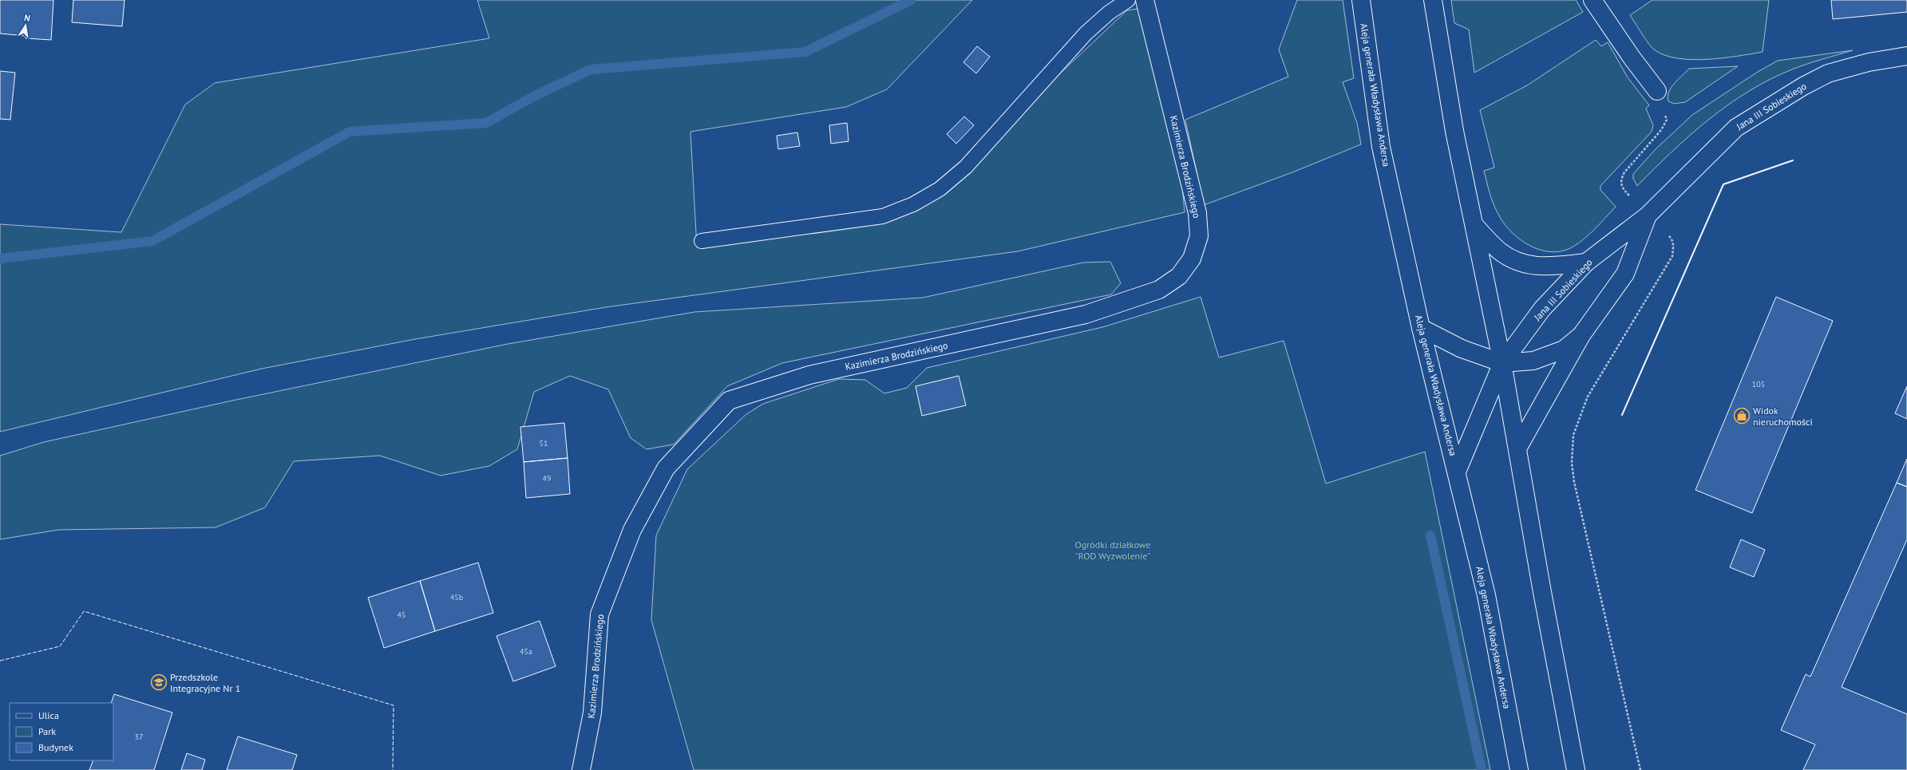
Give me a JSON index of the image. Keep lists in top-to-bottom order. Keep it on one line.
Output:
{"streets":{"street":["Aleja generała Władysława Andersa","Jana III Sobieskiego","Kazimierza Brodzińskiego"]},"crossings":[["Aleja generała Władysława Andersa","Jana III Sobieskiego"]],"parks":["Ogródki działkowe \"ROD Wyzwolenie\""],"places":{"shop":["Widok nieruchomości"],"school or university":["Przedszkole Integracyjne Nr 1"]},"house_numbers":["105","51","49","45b","45","45a","37"],"legend":["Ulica","Park","Budynek"],"north":"top"}
